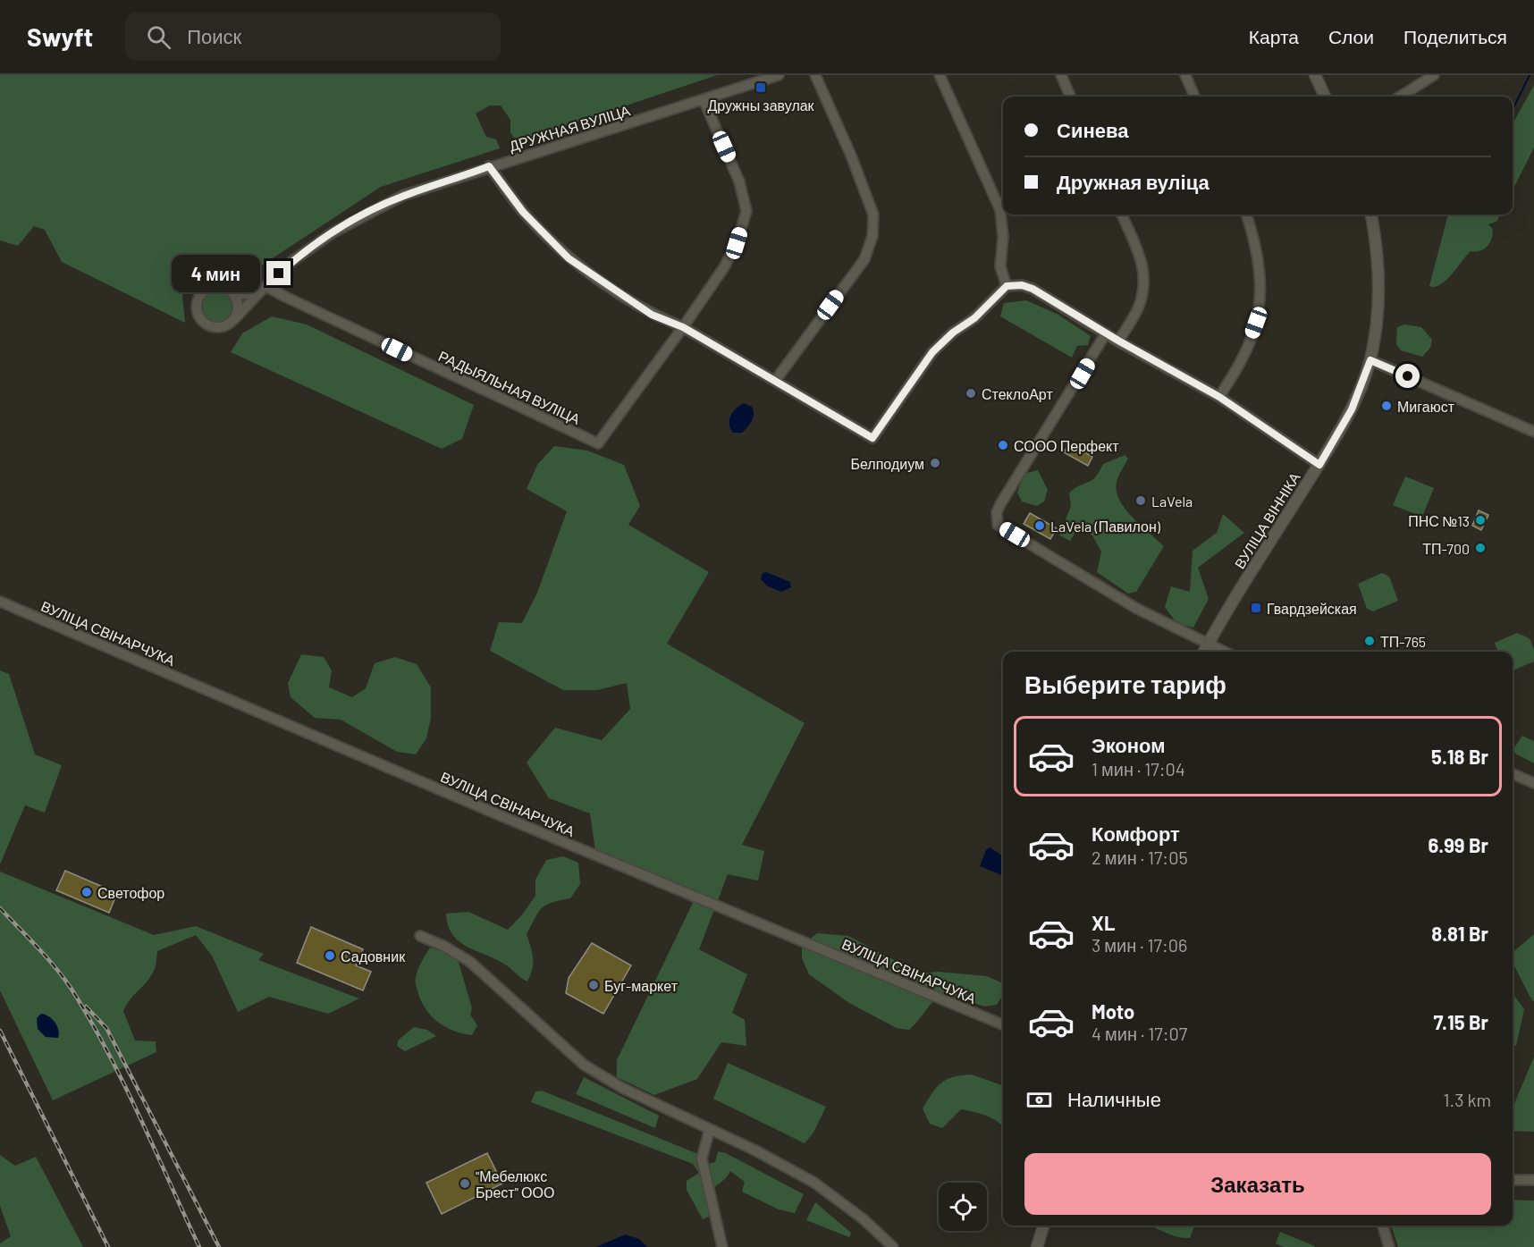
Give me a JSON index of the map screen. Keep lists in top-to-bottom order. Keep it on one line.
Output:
{"streets":{"street":["ДРУЖНАЯ ВУЛІЦА","РАДЫЯЛЬНАЯ ВУЛІЦА","ВУЛІЦА ВІННІКА","ВУЛІЦА СВІНАРЧУКА"]},"crossings":[["ДРУЖНАЯ ВУЛІЦА","РАДЫЯЛЬНАЯ ВУЛІЦА"]],"places":{"transit":["Дружны завулак","Гвардзейская"],"other":["СтеклоАрт","Мигаюст","СООО Перфект","Белподиум","LaVela","ПНС №13","LaVela (Павилон)","ТП-700","ТП-765","Светофор","Садовник","Буг-маркет","\"Мебелюкс Брест\" ООО"]},"page":{"header":"Swyft","search":"Поиск","nav":["Карта","Слои","Поделиться"],"banner":["Синева","Дружная вуліца"],"bubble":"4 мин","heading":"Выберите тариф","list":[{"name":"Эконом","note":"1 мин · 17:04","value":"5.18 Br"},{"name":"Комфорт","note":"2 мин · 17:05","value":"6.99 Br"},{"name":"XL","note":"3 мин · 17:06","value":"8.81 Br"},{"name":"Moto","note":"4 мин · 17:07","value":"7.15 Br"}],"pay":["Наличные","1.3 km"],"buttons":"Заказать"}}
